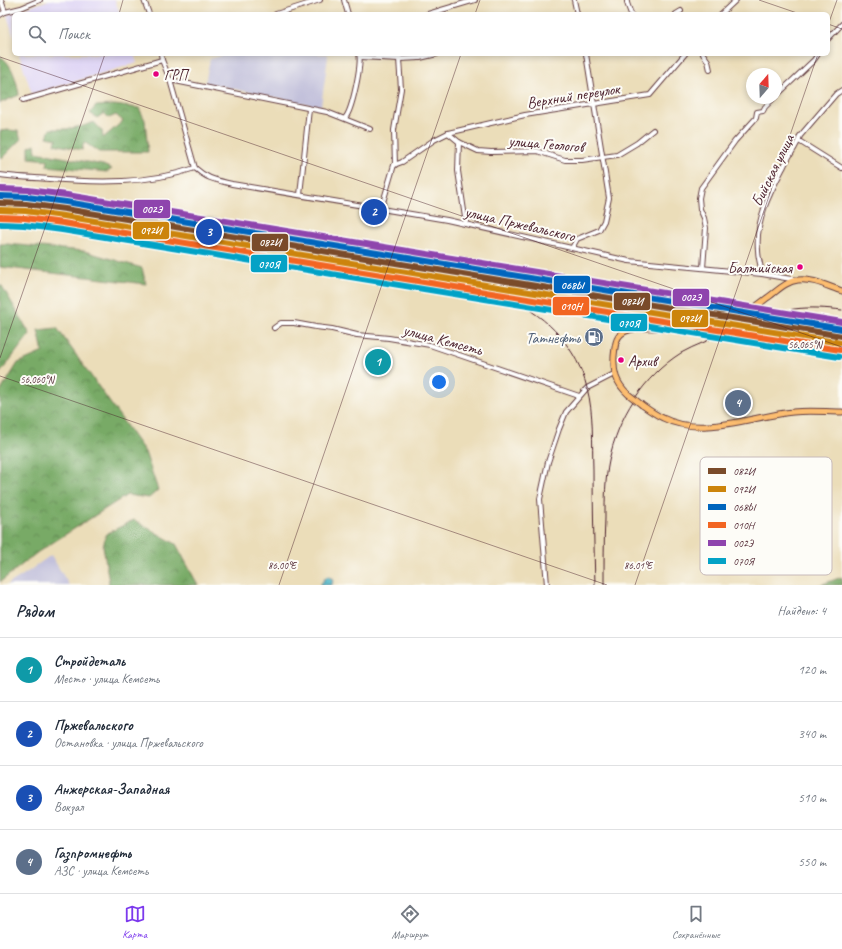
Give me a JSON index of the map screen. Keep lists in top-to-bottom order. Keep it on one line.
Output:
{"streets":{"main road":["улица Пржевальского"],"street":["Верхний переулок","улица Геологов","Бийская улица","улица Кемсеть"]},"crossings":[["Верхний переулок","улица Геологов"],["Бийская улица","улица Пржевальского"]],"places":{"other":["ГРП","Балтийская","Архив"],"fuel station":["Татнефть"]},"lines":["transit line 002Э","transit line 068Ы","transit line 082И","transit line 092И","transit line 010Н","transit line 070Я"],"legend":["082И","092И","068Ы","010Н","002Э","070Я"],"north":"top","page":{"search":"Поиск","pins":["2","3","1","4"],"heading":["Рядом","Найдено: 4"],"list":[{"mark":"1","name":"Стройдеталь","note":"Место · улица Кемсеть","value":"120 m"},{"mark":"2","name":"Пржевальского","note":"Остановка · улица Пржевальского","value":"340 m"},{"mark":"3","name":"Анжерская-Западная","note":"Вокзал","value":"510 m"},{"mark":"4","name":"Газпромнефть","note":"АЗС · улица Кемсеть","value":"550 m"}],"nav":["Карта","Маршрут","Сохранённые"]},"coordinates":["56.065°N","56.060°N","86.00°E","86.01°E"]}
